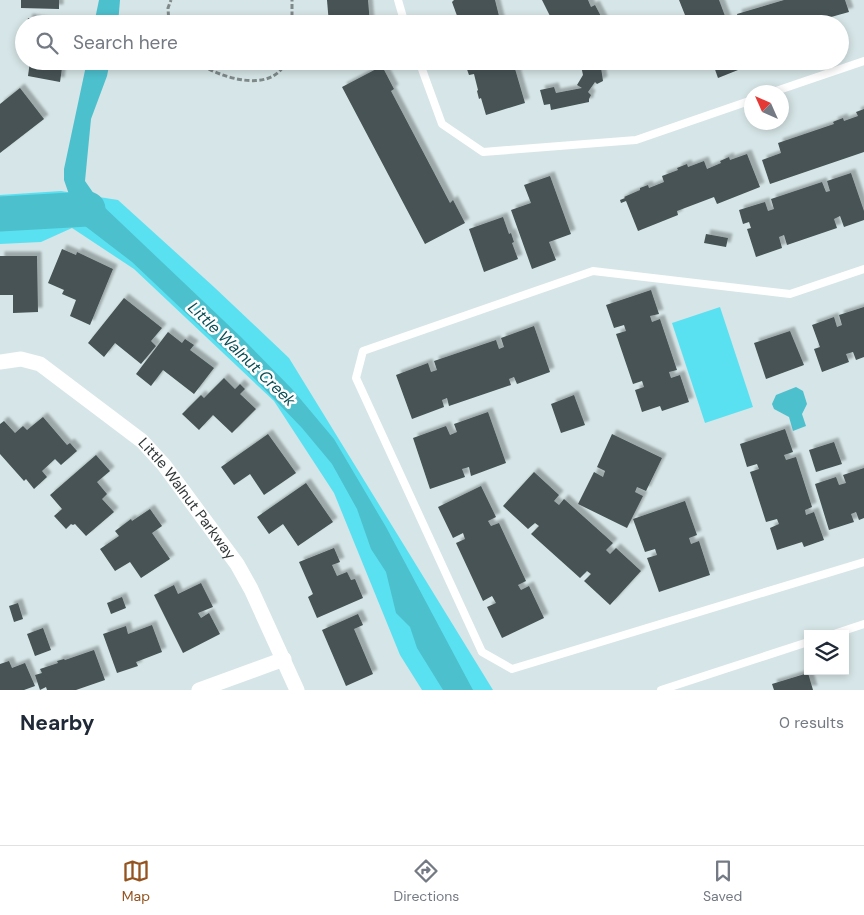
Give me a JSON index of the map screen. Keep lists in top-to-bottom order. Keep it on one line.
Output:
{"streets":{"street":["Little Walnut Parkway"]},"water":["Little Walnut Creek"],"north":"top left","page":{"search":"Search here","heading":["Nearby","0 results"],"nav":["Map","Directions","Saved"]}}
